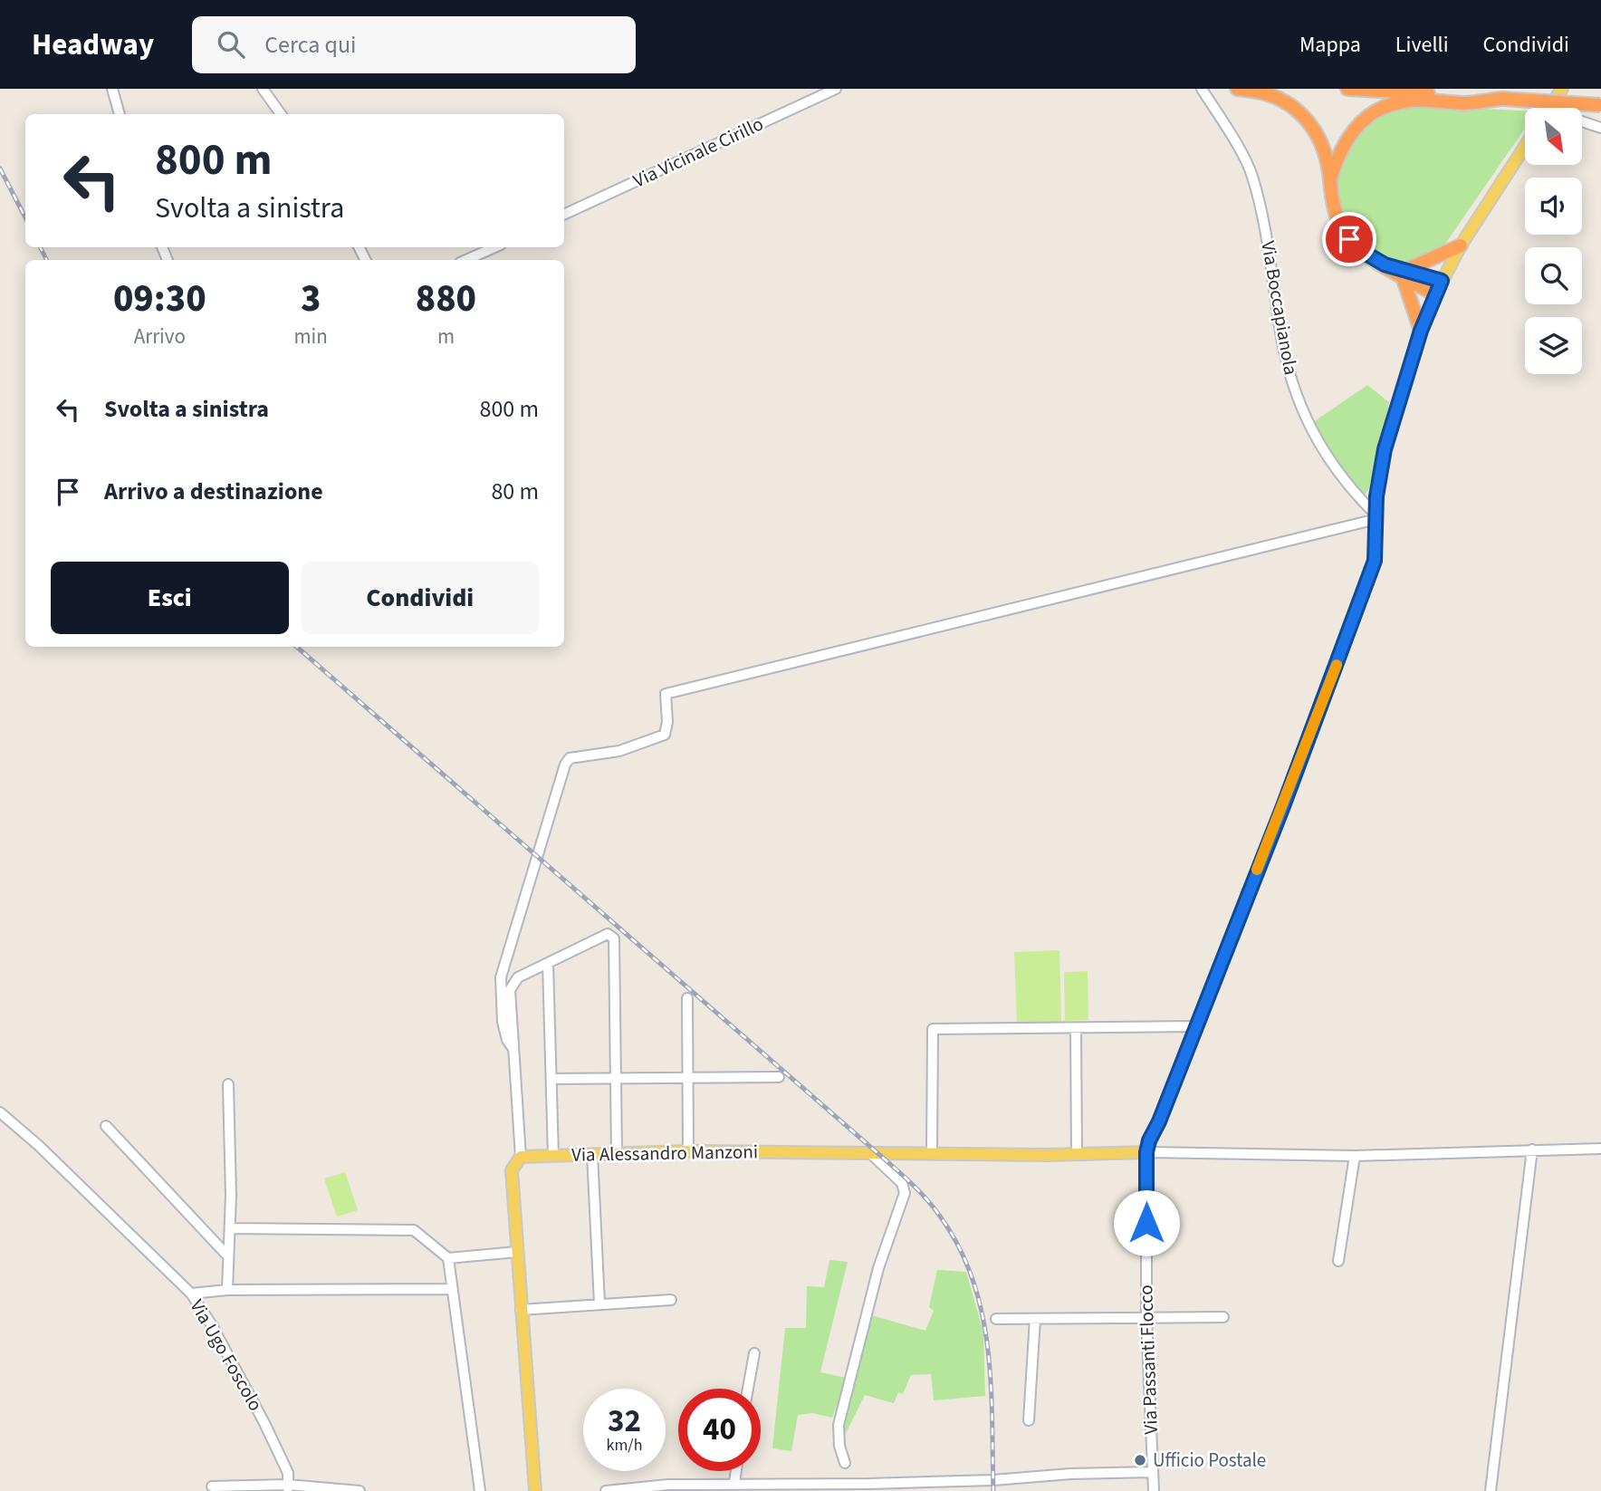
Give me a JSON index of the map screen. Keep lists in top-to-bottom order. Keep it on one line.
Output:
{"streets":{"main road":["Via Alessandro Manzoni","Via Passanti Flocco"],"street":["Via Vicinale Cirillo","Via Boccapianola","Via Ugo Foscolo"]},"crossings":[["Via Boccapianola","Via Passanti Flocco"],["Via Alessandro Manzoni","Via Passanti Flocco"]],"places":["Ufficio Postale"],"north":"bottom right","page":{"header":"Headway","search":"Cerca qui","nav":["Mappa","Livelli","Condividi"],"turn":["800 m","Svolta a sinistra"],"eta":["09:30","Arrivo","3","min","880","m"],"list":[{"name":"Svolta a sinistra","value":"800 m"},{"name":"Arrivo a destinazione","value":"80 m"}],"buttons":["Esci","Condividi"],"speed":"32 km/h","limit":"40"}}
